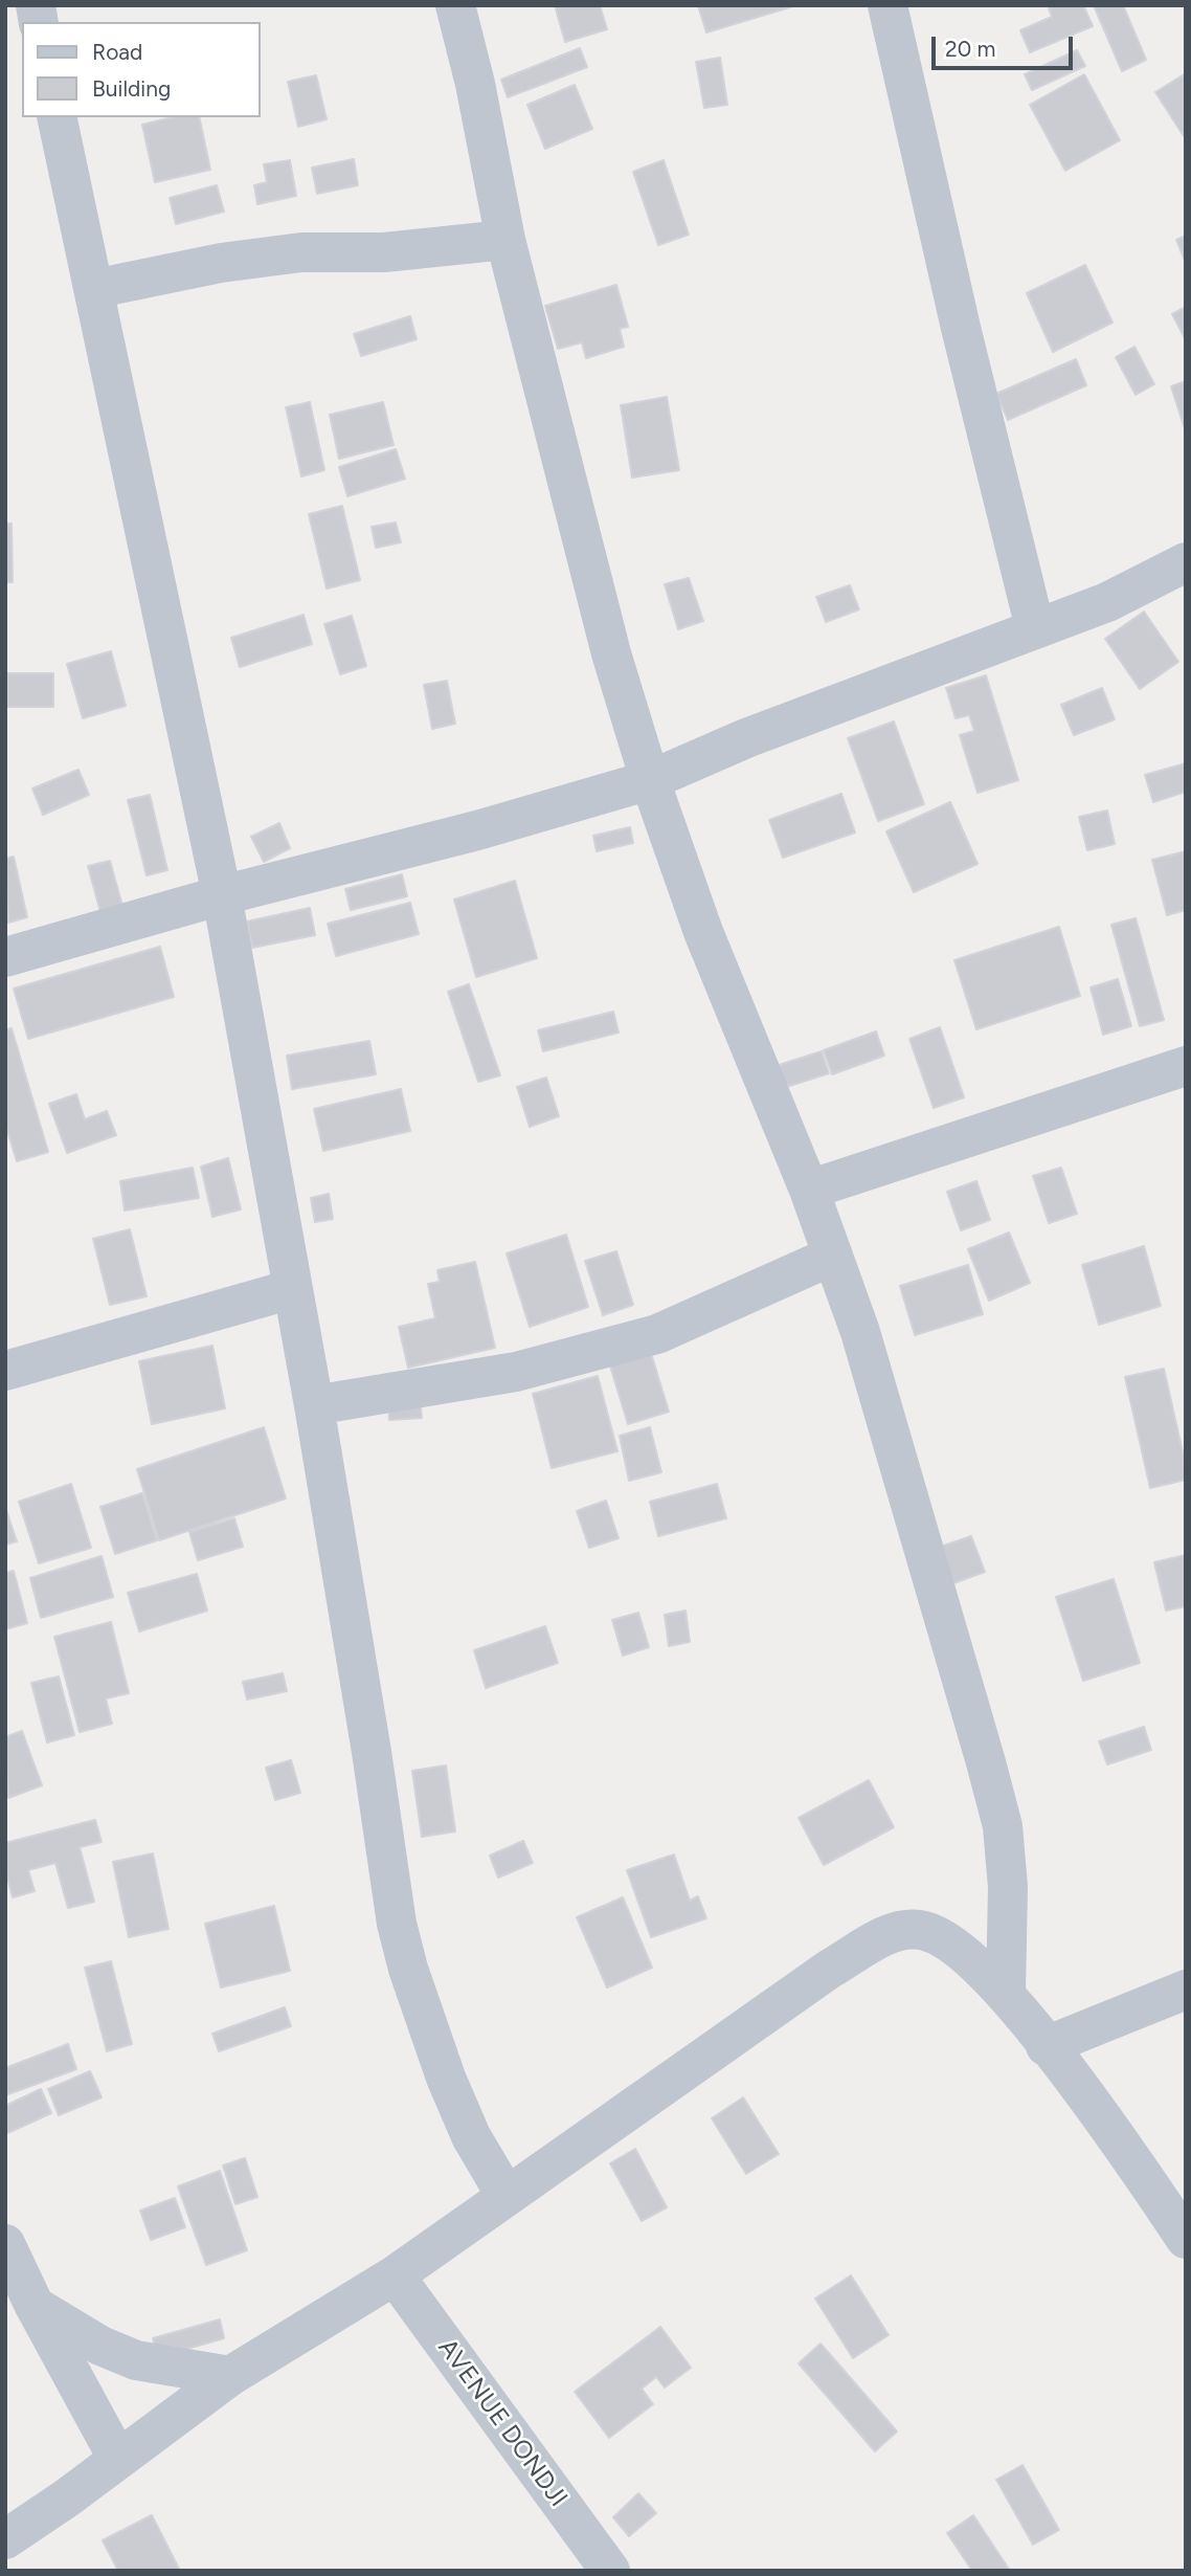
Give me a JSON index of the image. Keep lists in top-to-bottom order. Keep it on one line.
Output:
{"streets":{"street":["AVENUE DONDJI"]},"legend":["Road","Building"],"scale_bar":"20 m"}
